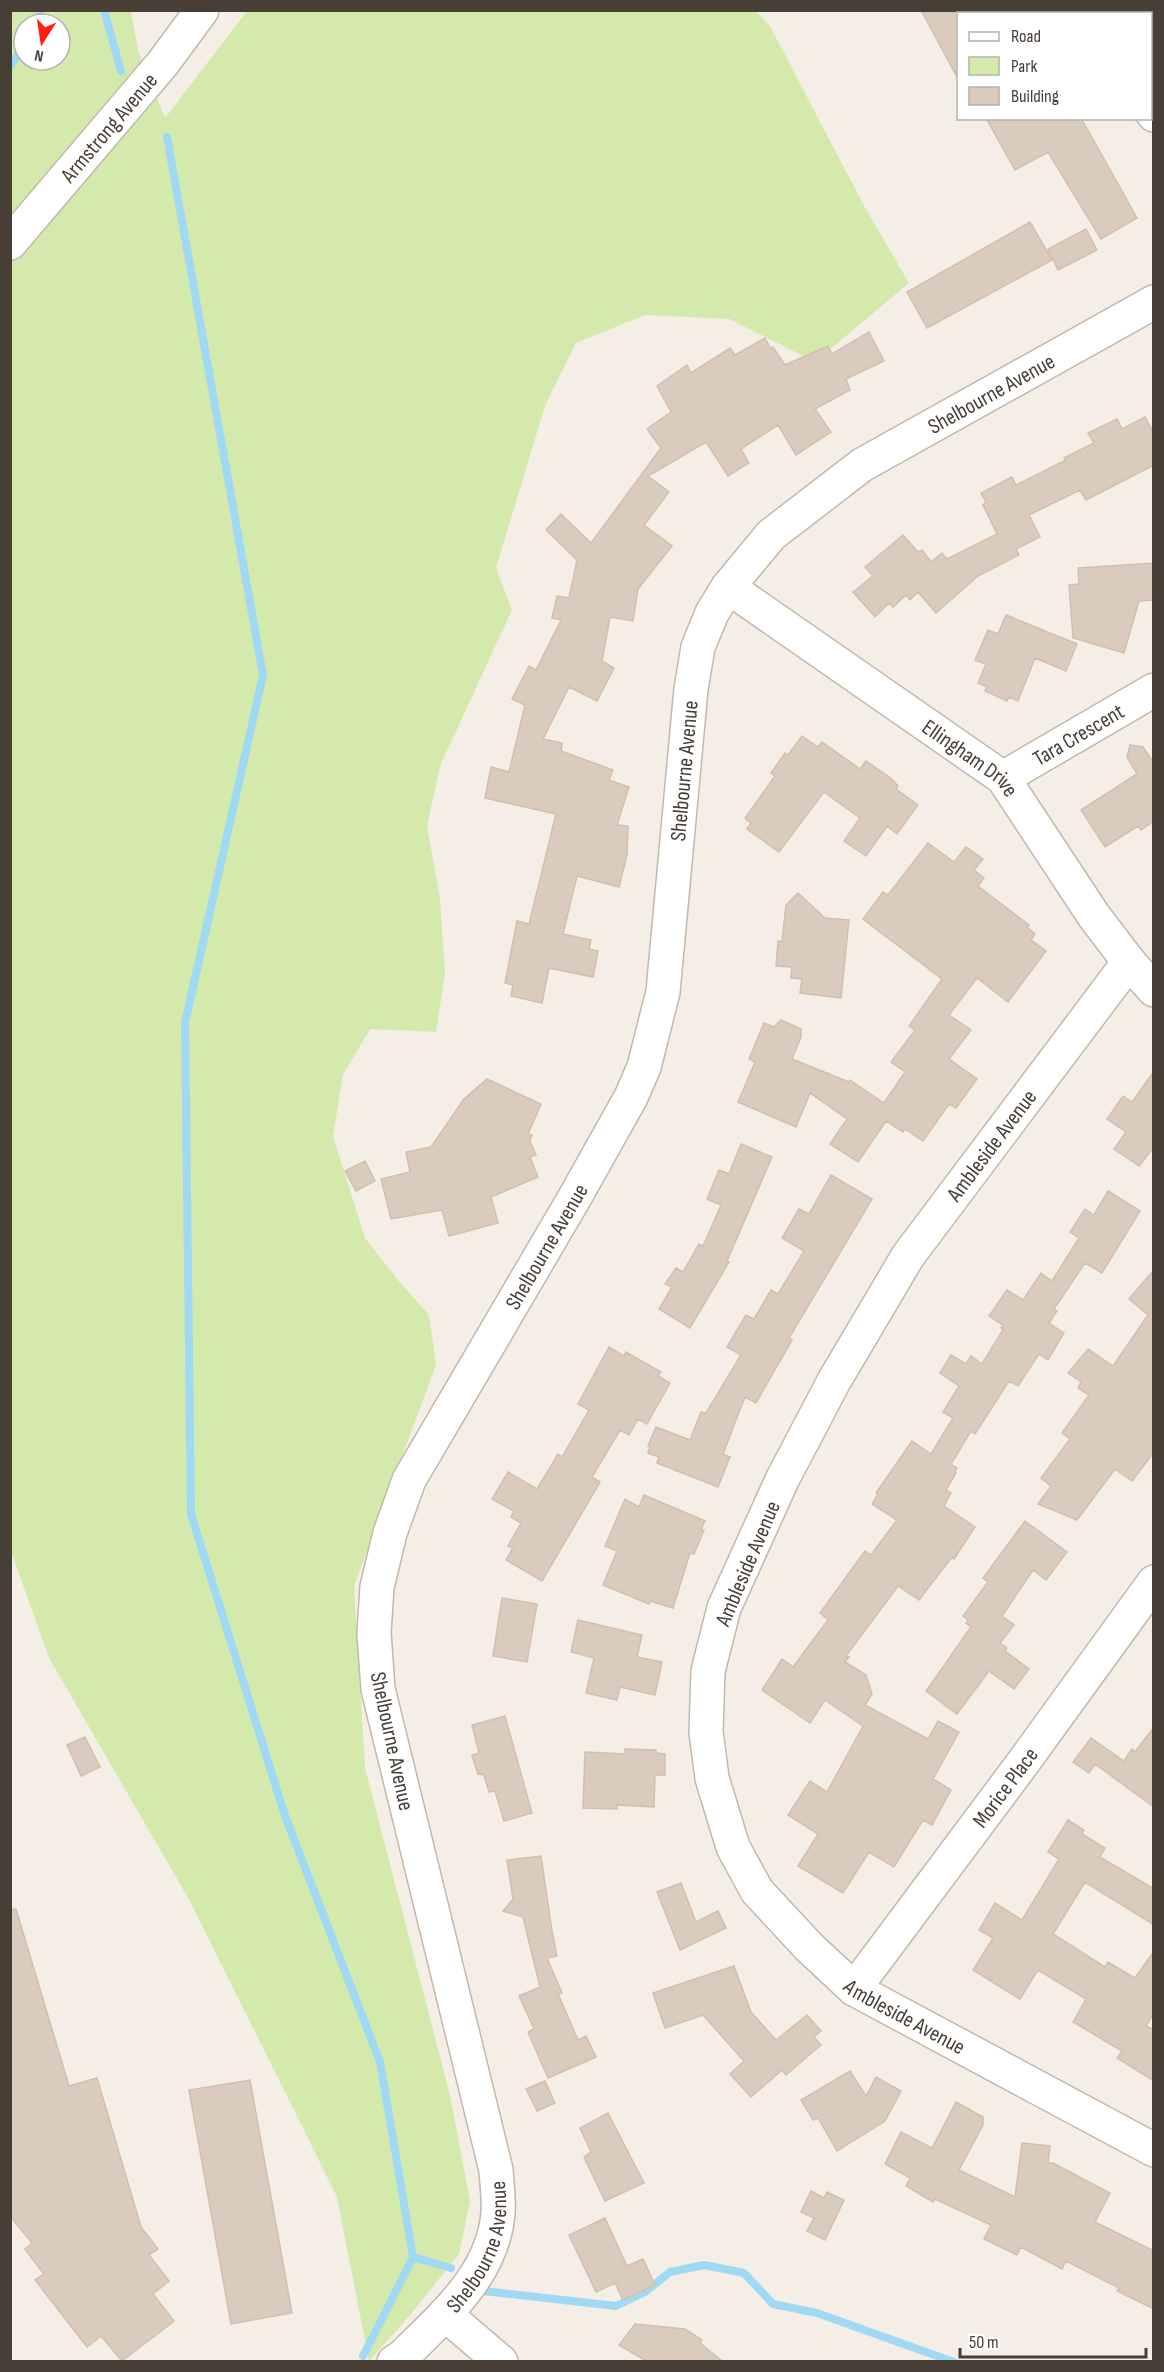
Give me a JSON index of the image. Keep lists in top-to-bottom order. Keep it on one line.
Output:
{"streets":{"street":["Armstrong Avenue","Shelbourne Avenue","Tara Crescent","Ellingham Drive","Ambleside Avenue","Morice Place"]},"crossings":[["Shelbourne Avenue","Ellingham Drive"],["Tara Crescent","Ellingham Drive"],["Ellingham Drive","Ambleside Avenue"],["Ambleside Avenue","Morice Place"]],"legend":["Road","Park","Building"],"scale_bar":"50 m","north":"bottom"}
